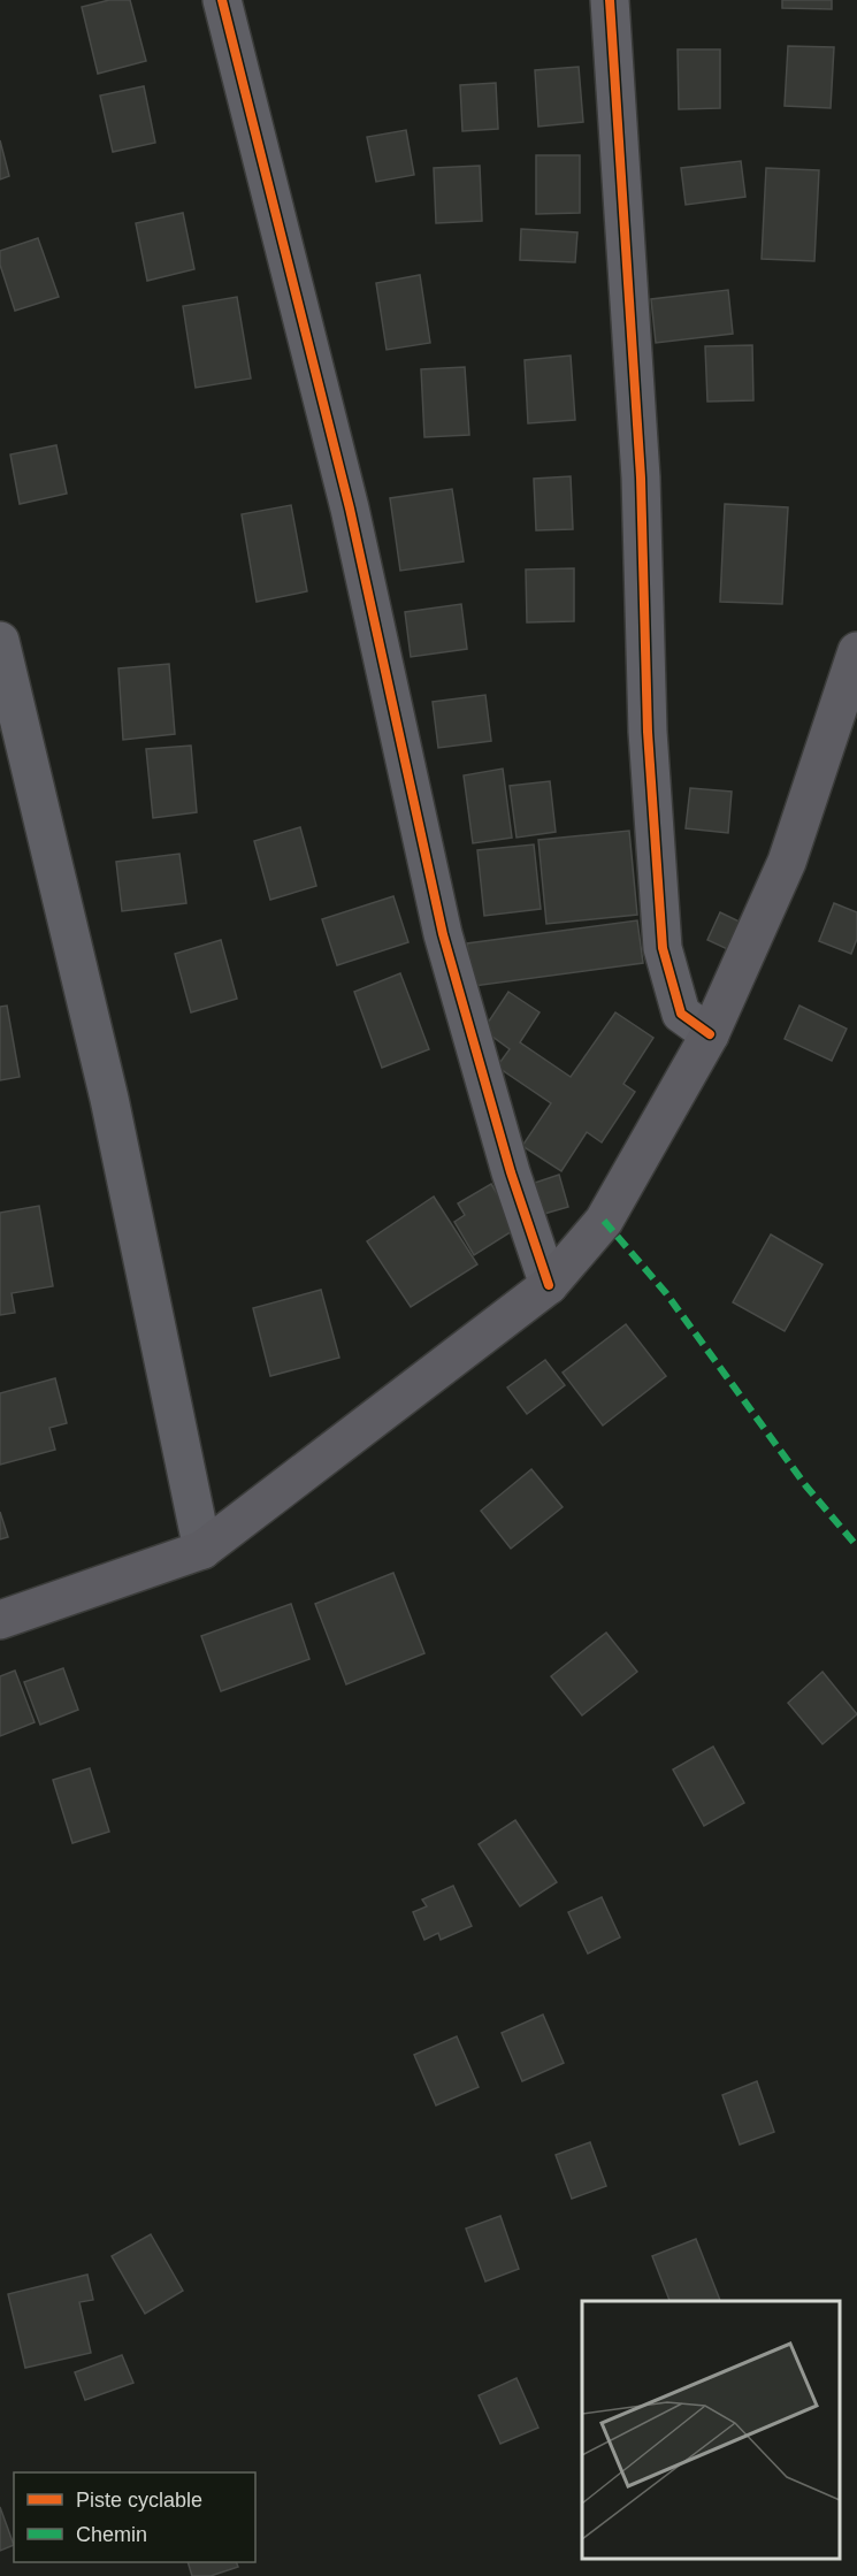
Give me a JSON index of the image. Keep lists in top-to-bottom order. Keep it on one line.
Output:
{"legend":["Piste cyclable","Chemin"]}
